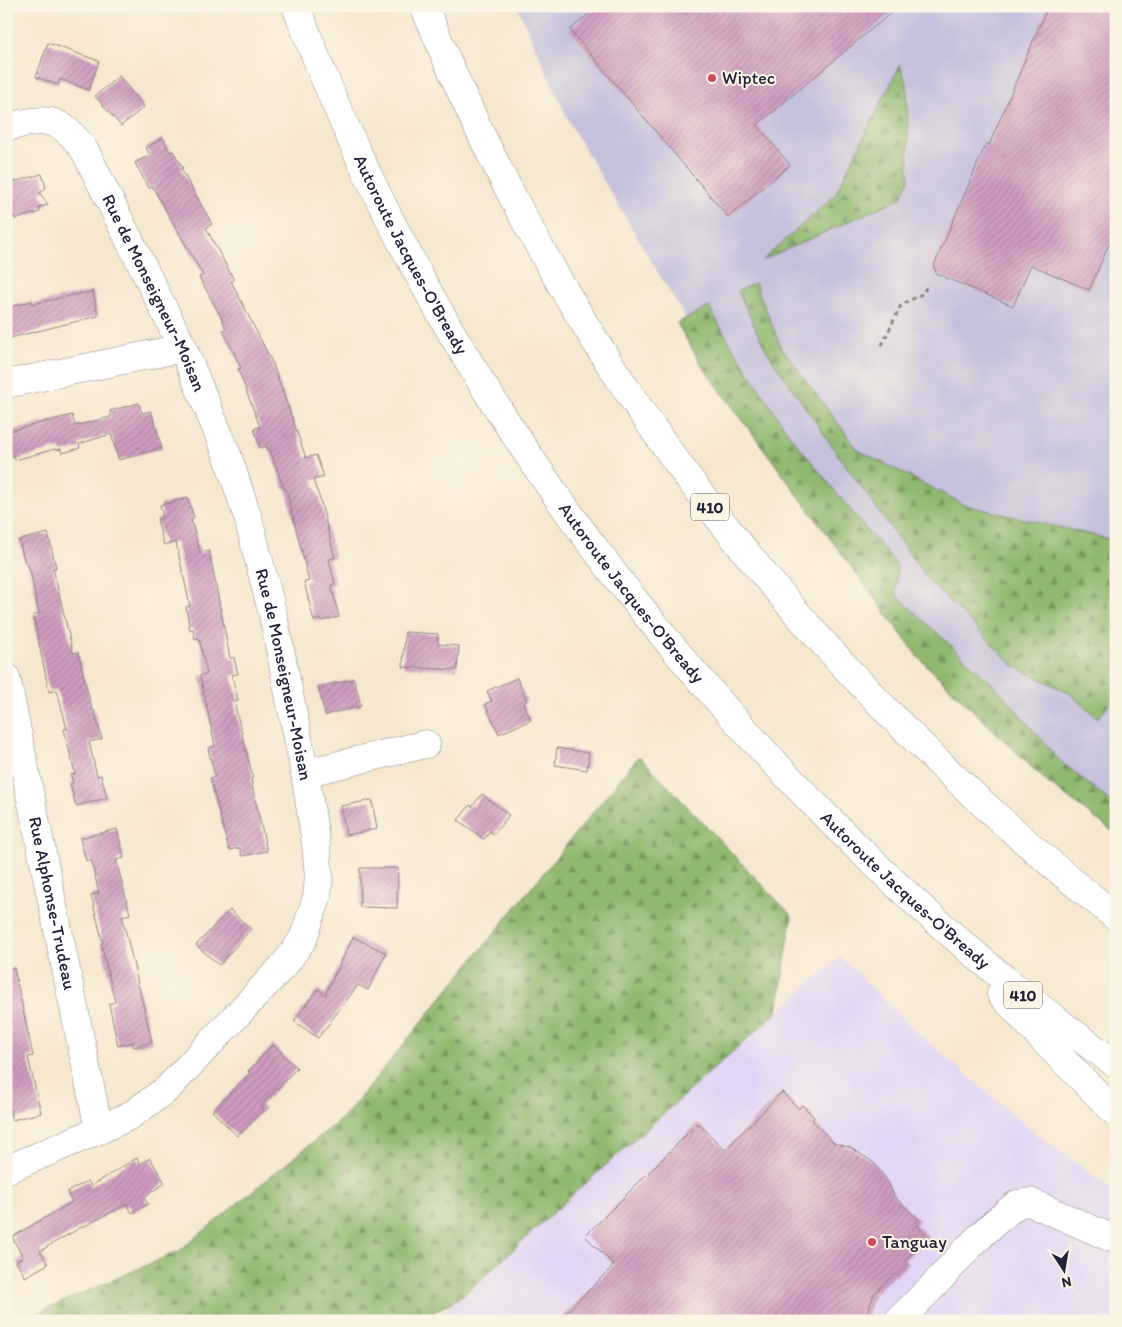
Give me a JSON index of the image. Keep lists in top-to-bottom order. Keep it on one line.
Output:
{"streets":{"main road":["Autoroute Jacques-O'Bready","Rue de Monseigneur-Moisan","410","Rue Alphonse-Trudeau"]},"crossings":[["Rue de Monseigneur-Moisan","Rue Alphonse-Trudeau"]],"places":["Wiptec","Tanguay"],"north":"bottom"}
